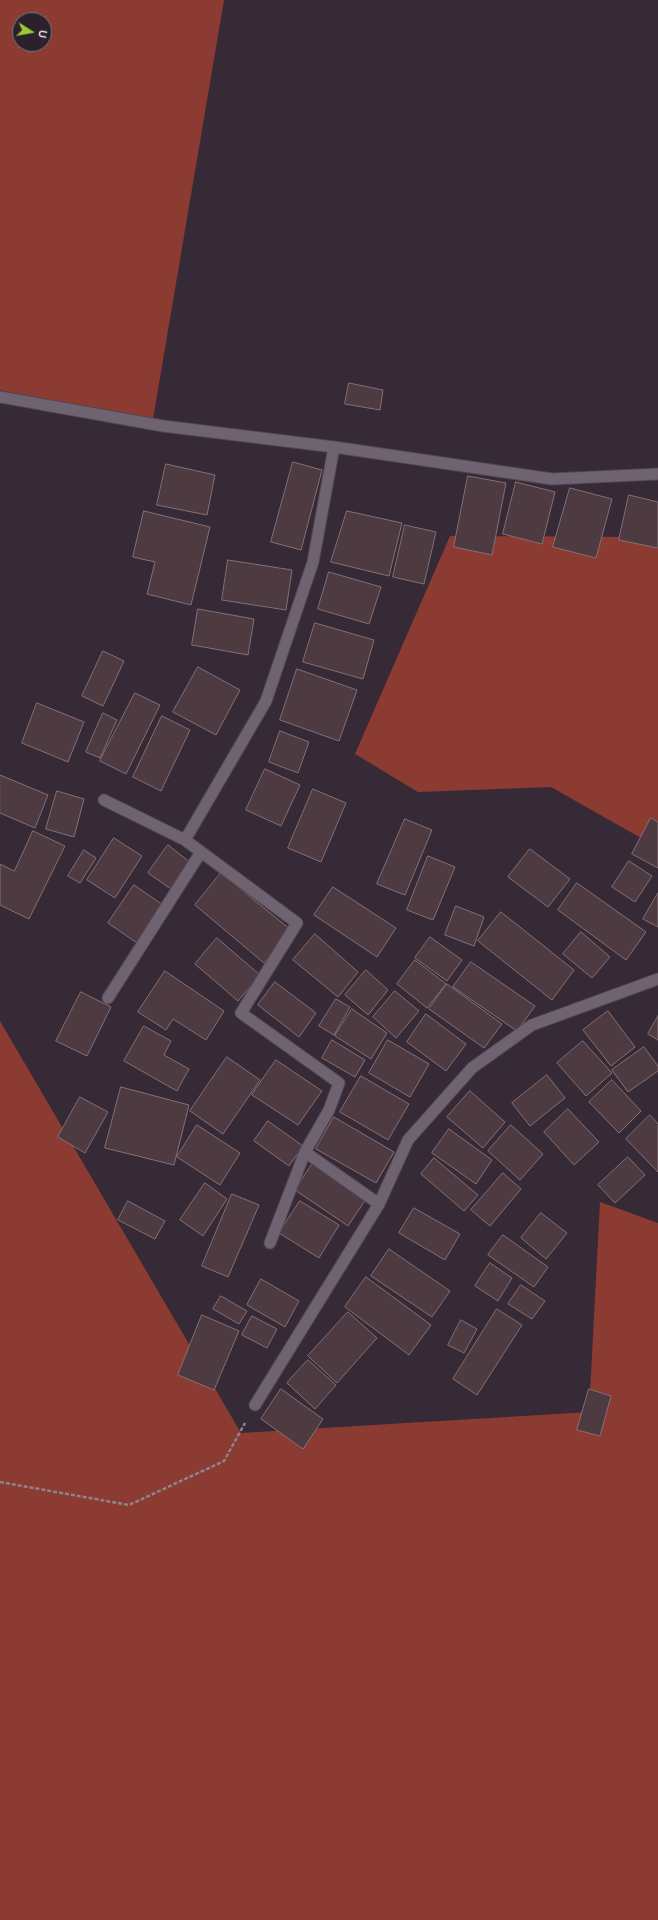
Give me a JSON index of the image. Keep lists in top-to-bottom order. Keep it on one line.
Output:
{"north":"right"}
